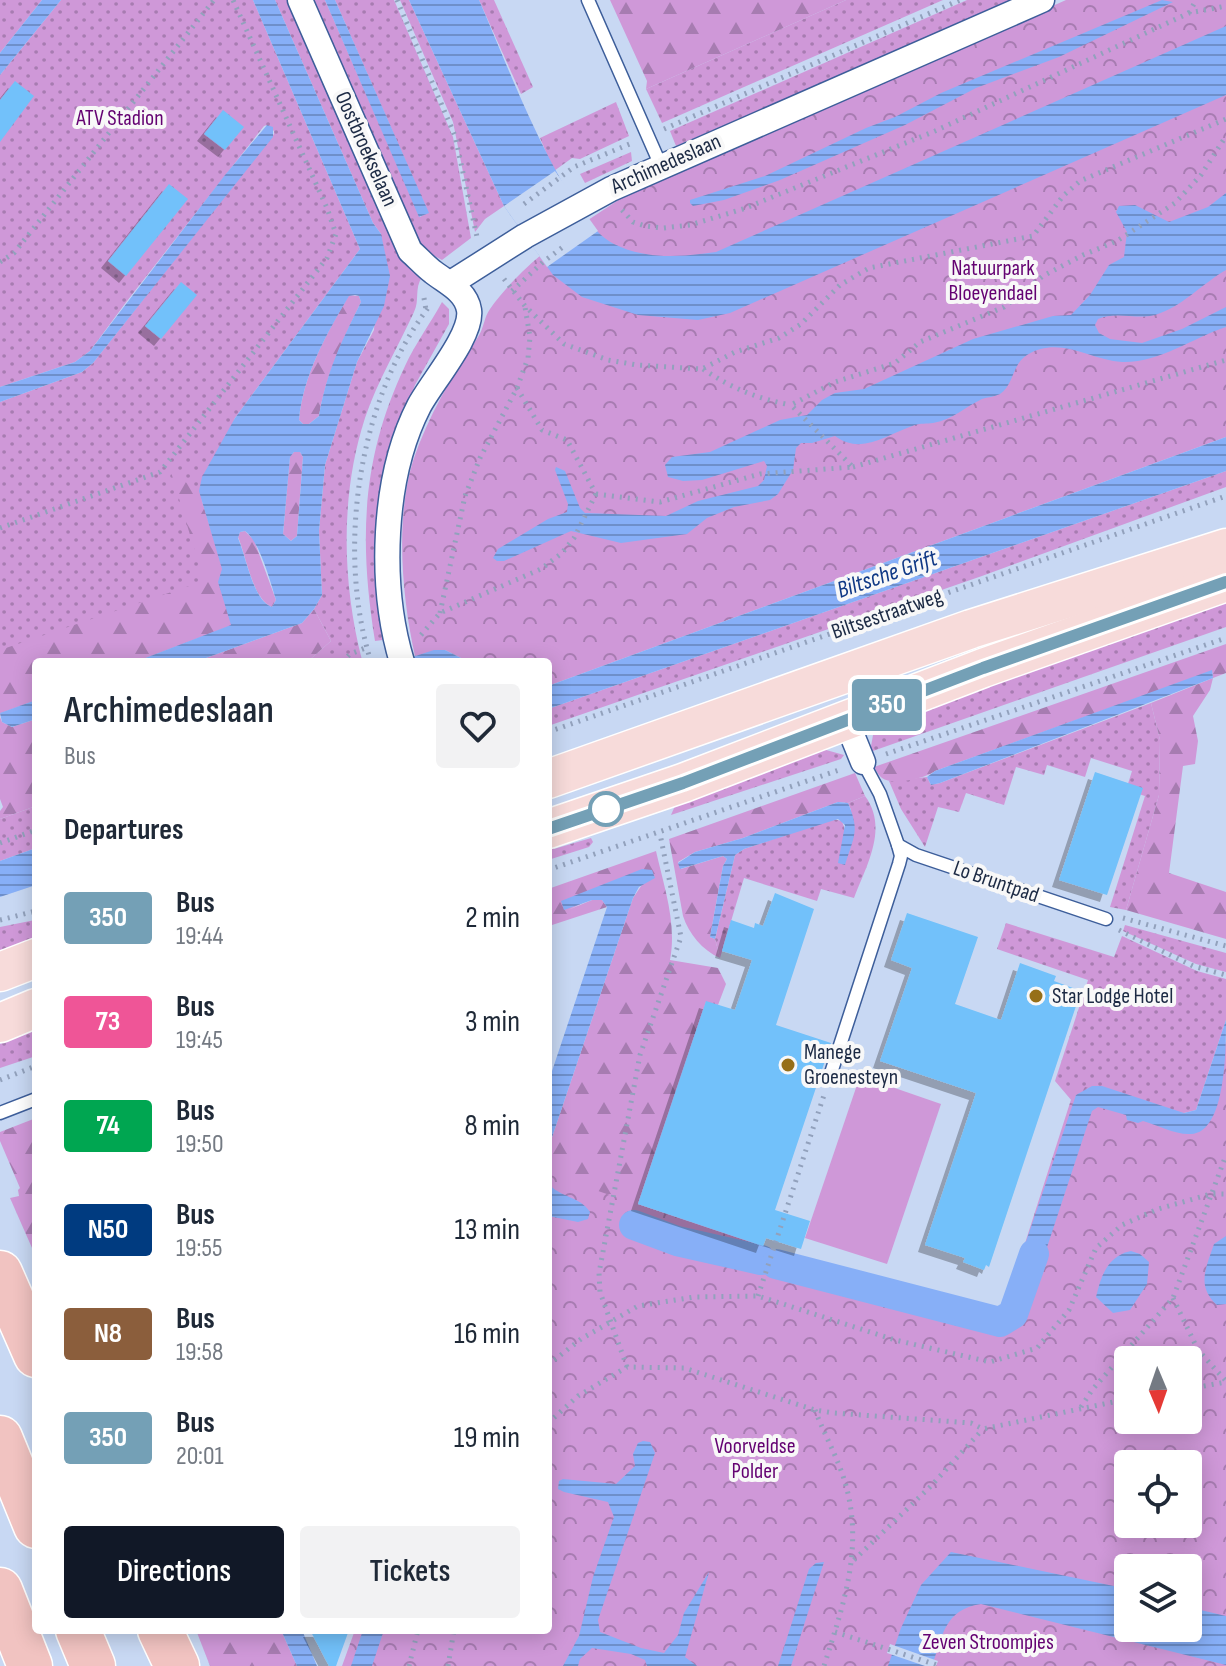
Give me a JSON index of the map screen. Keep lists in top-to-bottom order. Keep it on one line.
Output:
{"streets":{"main road":["Biltsestraatweg"],"street":["Oostbroekselaan","Archimedeslaan"],"lane":["Lo Bruntpad"]},"crossings":[["Oostbroekselaan","Archimedeslaan"]],"water":["Biltsche Grift"],"parks":["ATV Stadion","Natuurpark Bloeyendael","Voorveldse Polder","Zeven Stroompjes"],"places":["Star Lodge Hotel","Manege Groenesteyn"],"lines":["bus line 350"],"north":"bottom","page":{"on_map":"350","heading":[["Archimedeslaan","Bus"],"Departures"],"list":[{"mark":"350","name":"Bus","note":"19:44","value":"2 min"},{"mark":"73","name":"Bus","note":"19:45","value":"3 min"},{"mark":"74","name":"Bus","note":"19:50","value":"8 min"},{"mark":"N50","name":"Bus","note":"19:55","value":"13 min"},{"mark":"N8","name":"Bus","note":"19:58","value":"16 min"},{"mark":"350","name":"Bus","note":"20:01","value":"19 min"}],"buttons":["Directions","Tickets"]}}
